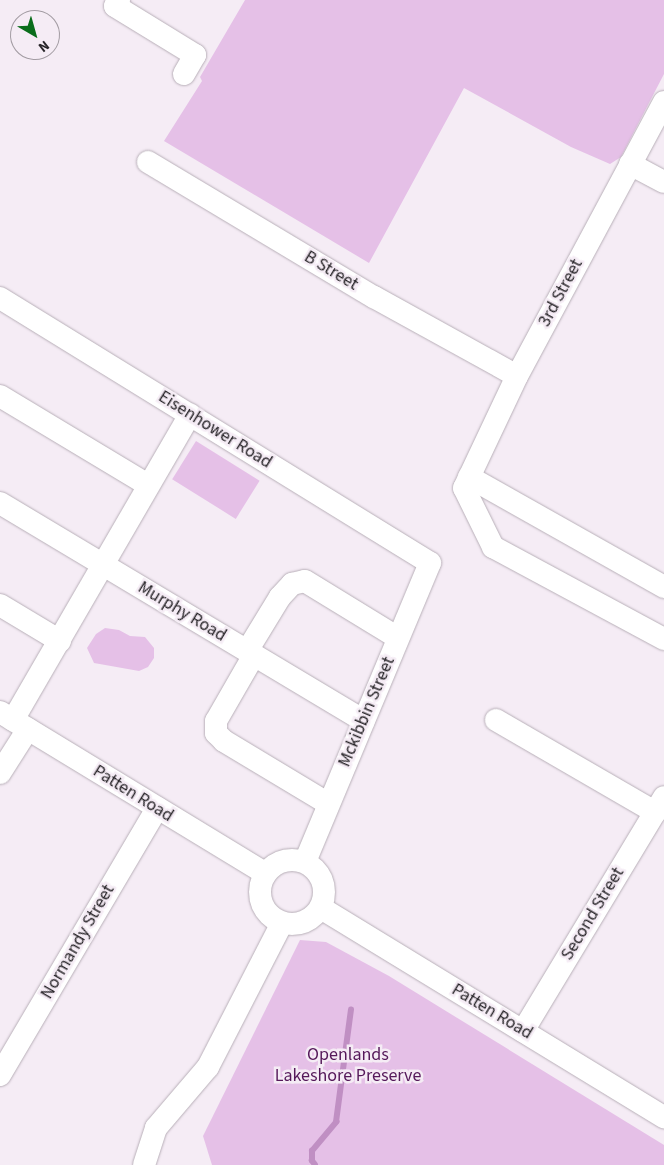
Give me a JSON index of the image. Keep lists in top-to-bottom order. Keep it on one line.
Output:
{"streets":{"street":["B Street","3rd Street","Eisenhower Road","Murphy Road","Mckibbin Street","Patten Road","Second Street","Normandy Street"]},"crossings":[["B Street","3rd Street"],["Eisenhower Road","Mckibbin Street"],["Murphy Road","Mckibbin Street"],["Mckibbin Street","Patten Road"],["Patten Road","Second Street"],["Patten Road","Normandy Street"]],"parks":["Openlands Lakeshore Preserve"],"north":"bottom right"}
